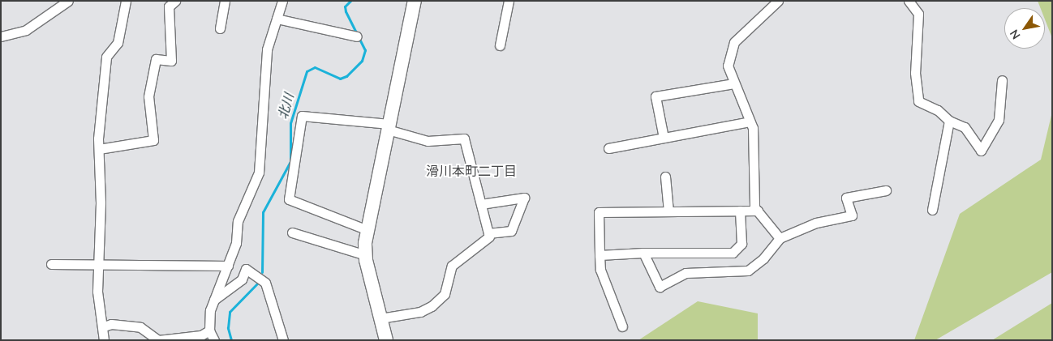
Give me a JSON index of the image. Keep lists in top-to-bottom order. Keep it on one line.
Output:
{"districts":["滑川本町二丁目"],"water":["北川"],"north":"bottom left"}
